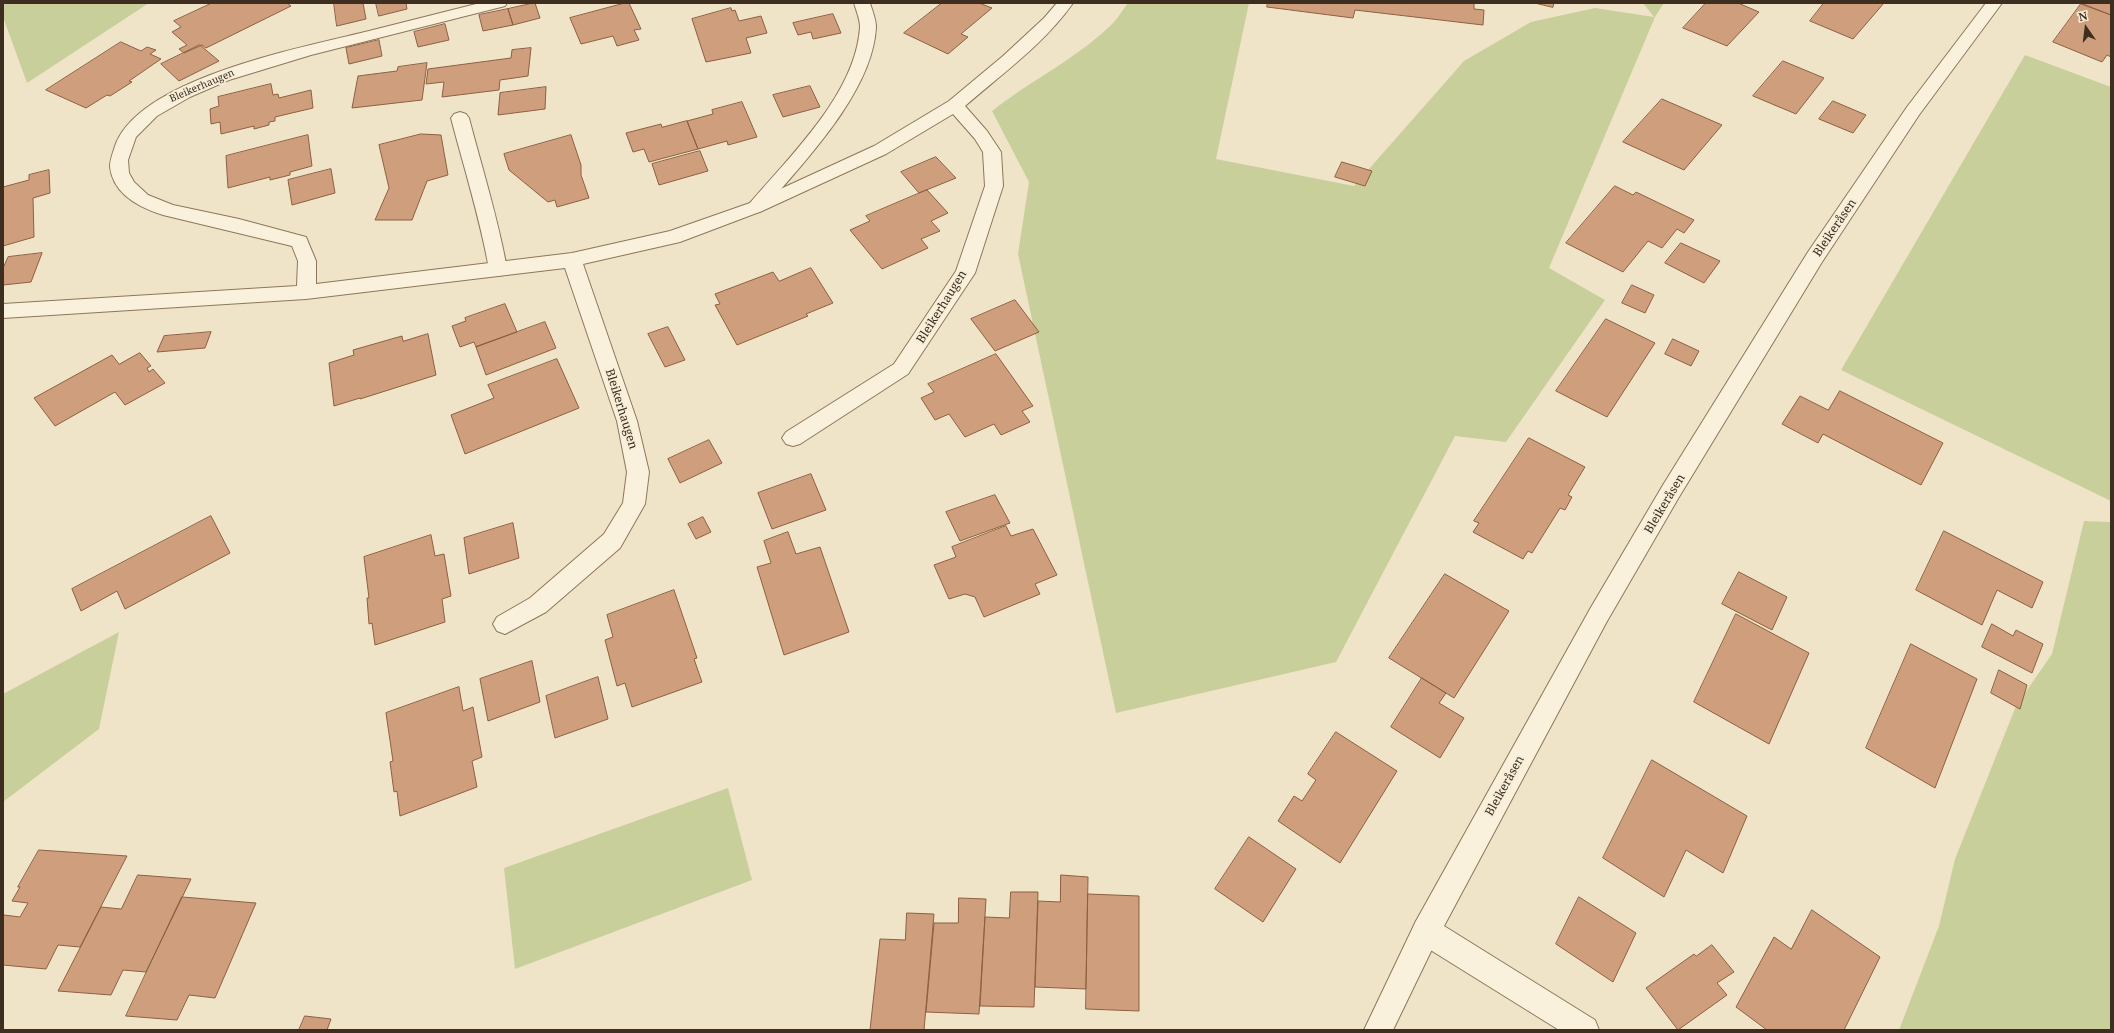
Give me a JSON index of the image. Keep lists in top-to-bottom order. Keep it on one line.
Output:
{"streets":{"street":["Bleikerhaugen","Bleikeråsen"]},"north":"top"}
